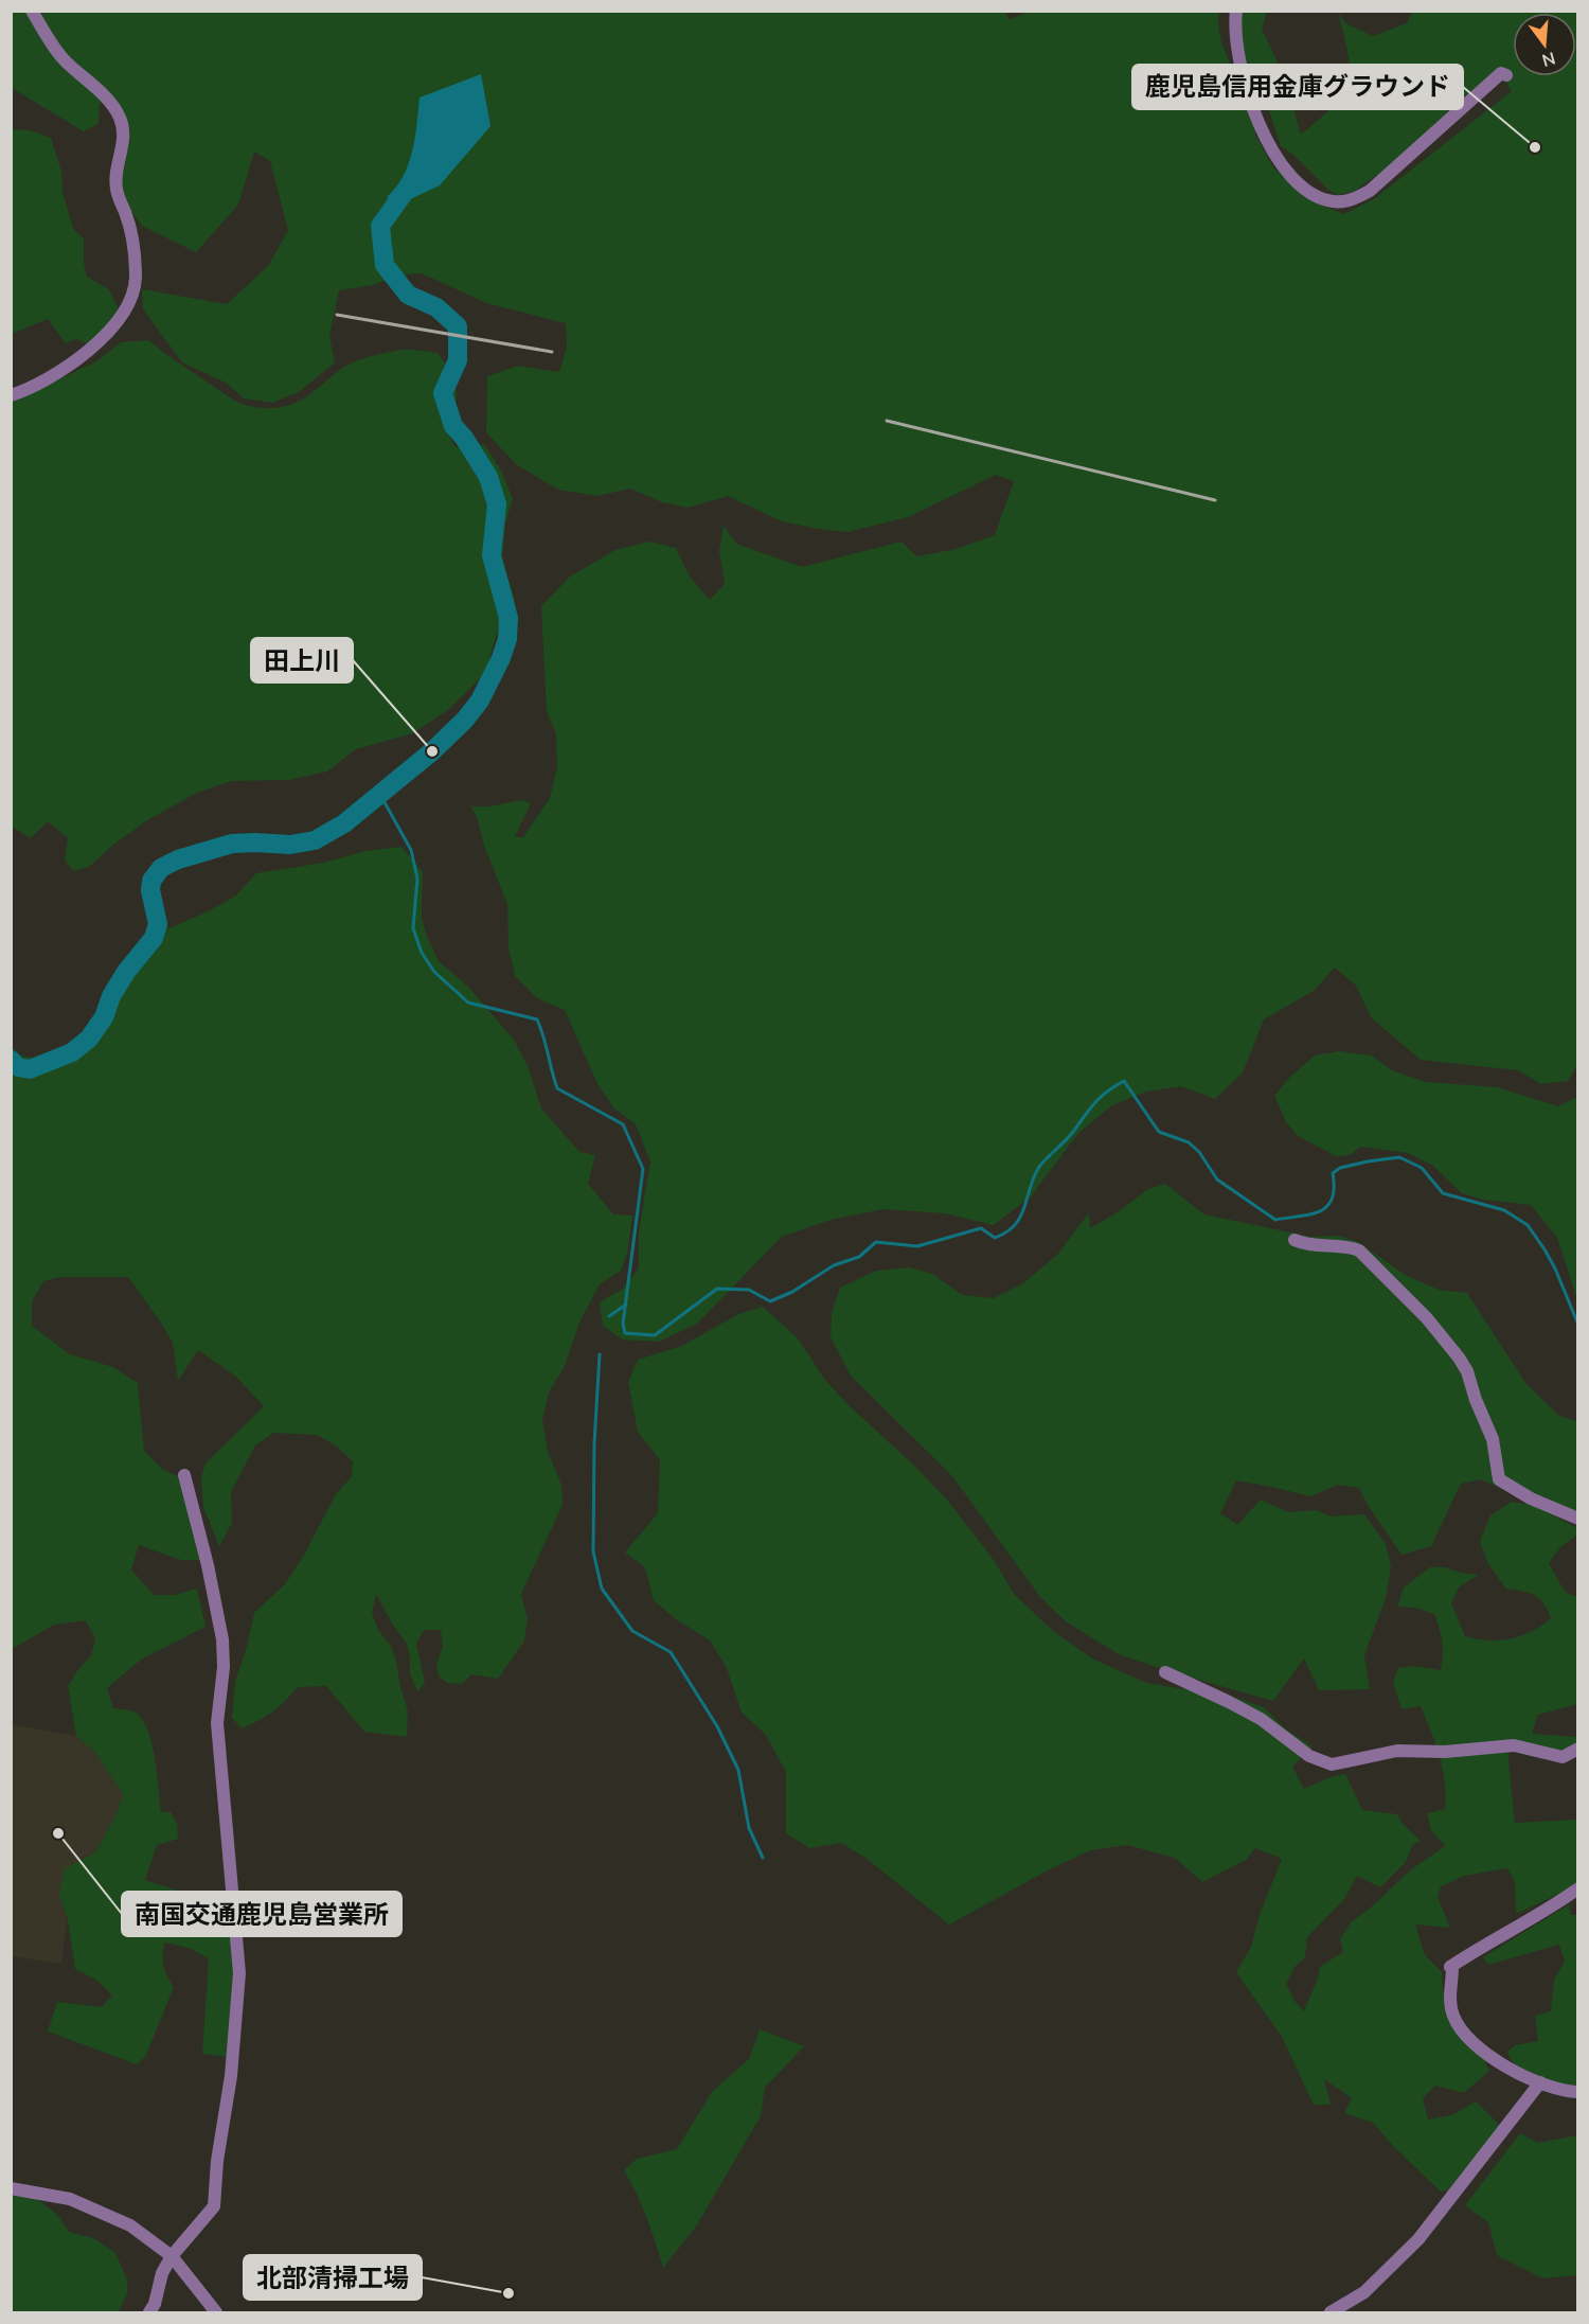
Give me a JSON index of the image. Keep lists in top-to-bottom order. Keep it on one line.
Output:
{"places":["鹿児島信用金庫グラウンド","田上川","南国交通鹿児島営業所","北部清掃工場"],"north":"bottom"}
